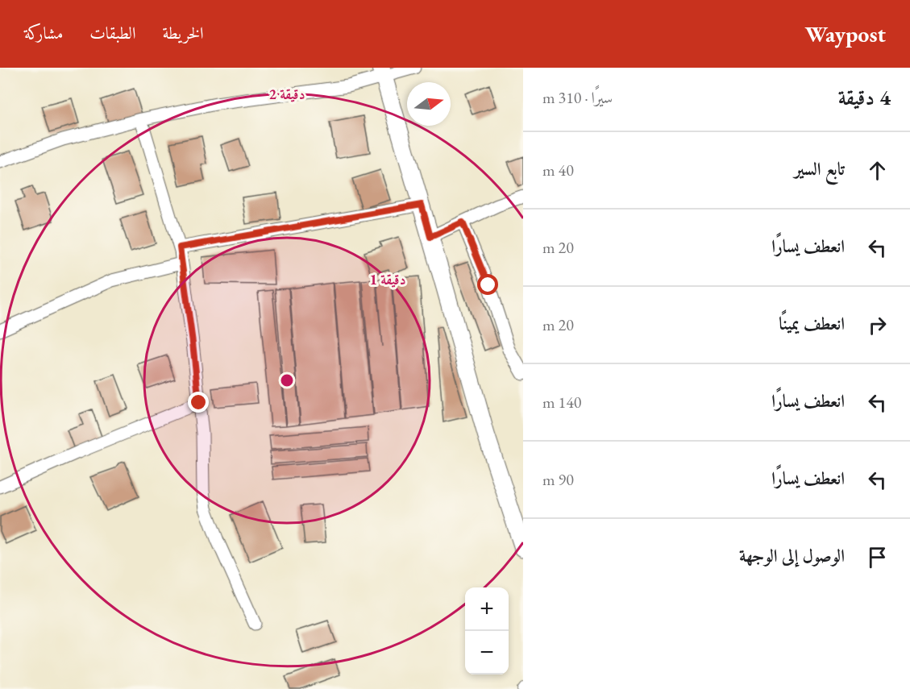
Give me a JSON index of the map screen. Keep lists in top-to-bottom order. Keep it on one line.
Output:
{"north":"right","page":{"header":"Waypost","nav":["الخريطة","الطبقات","مشاركة"],"heading":["4 دقيقة","سيرًا · 310 m"],"list":[["تابع السير","40 m"],["انعطف يسارًا","20 m"],["انعطف يمينًا","20 m"],["انعطف يسارًا","140 m"],["انعطف يسارًا","90 m"],"الوصول إلى الوجهة"],"map_buttons":["+","−"]},"rings":["2 دقيقة","1 دقيقة"]}
